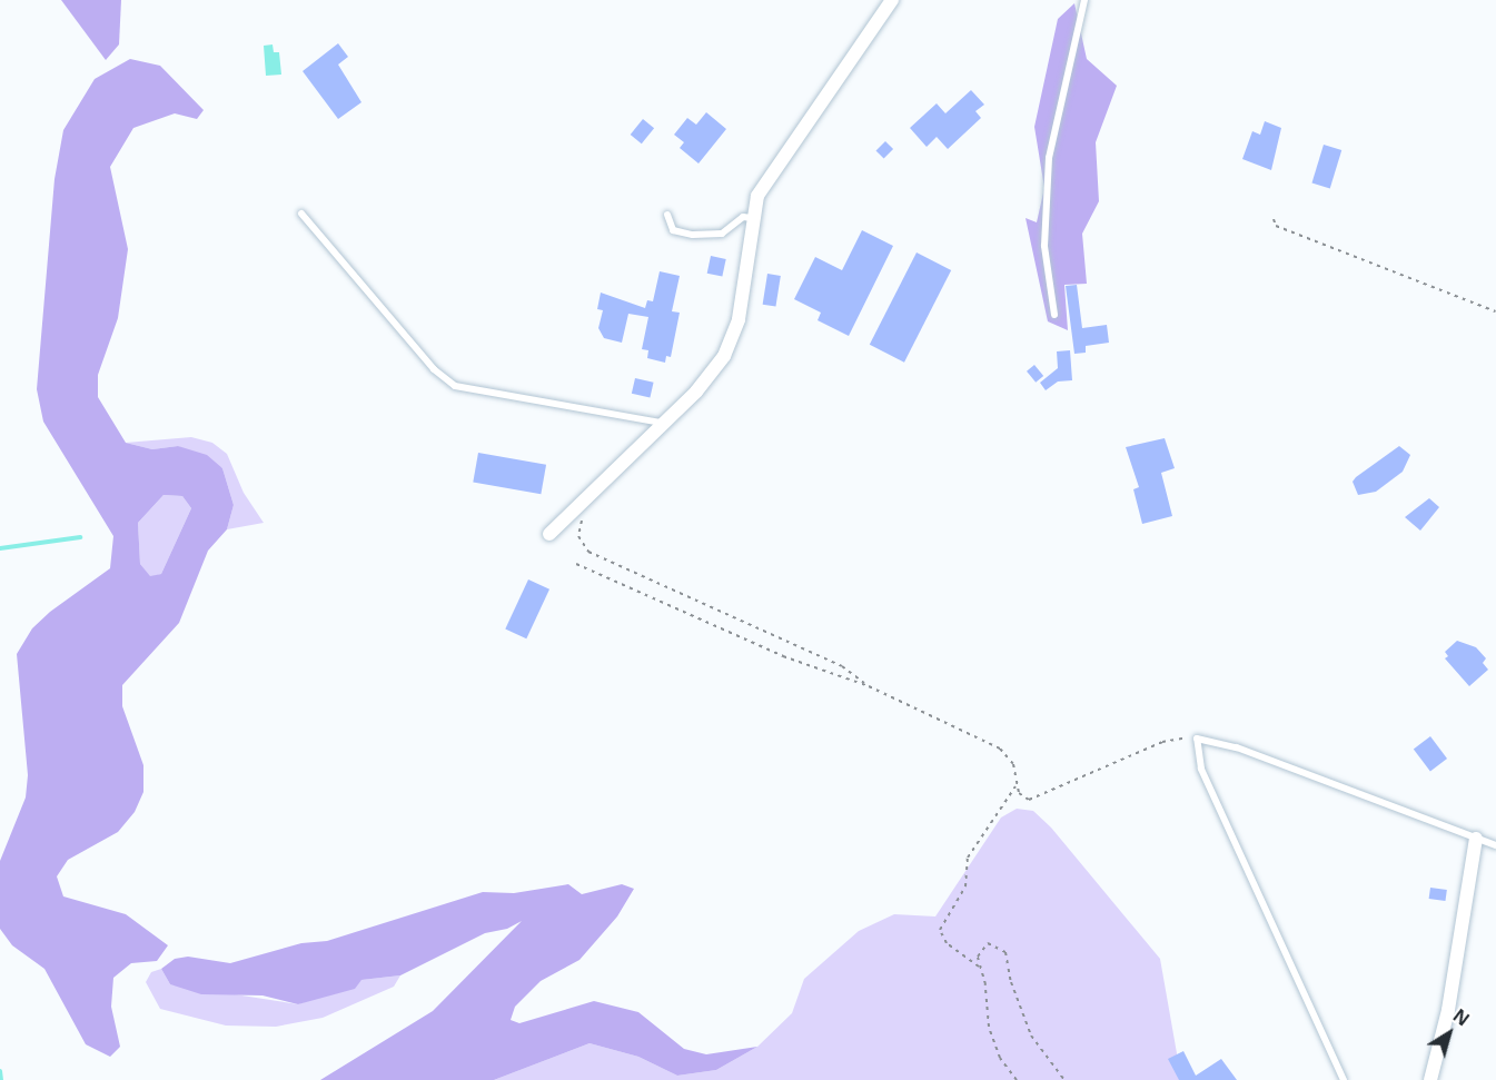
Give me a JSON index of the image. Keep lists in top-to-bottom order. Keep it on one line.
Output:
{"north":"top right"}
